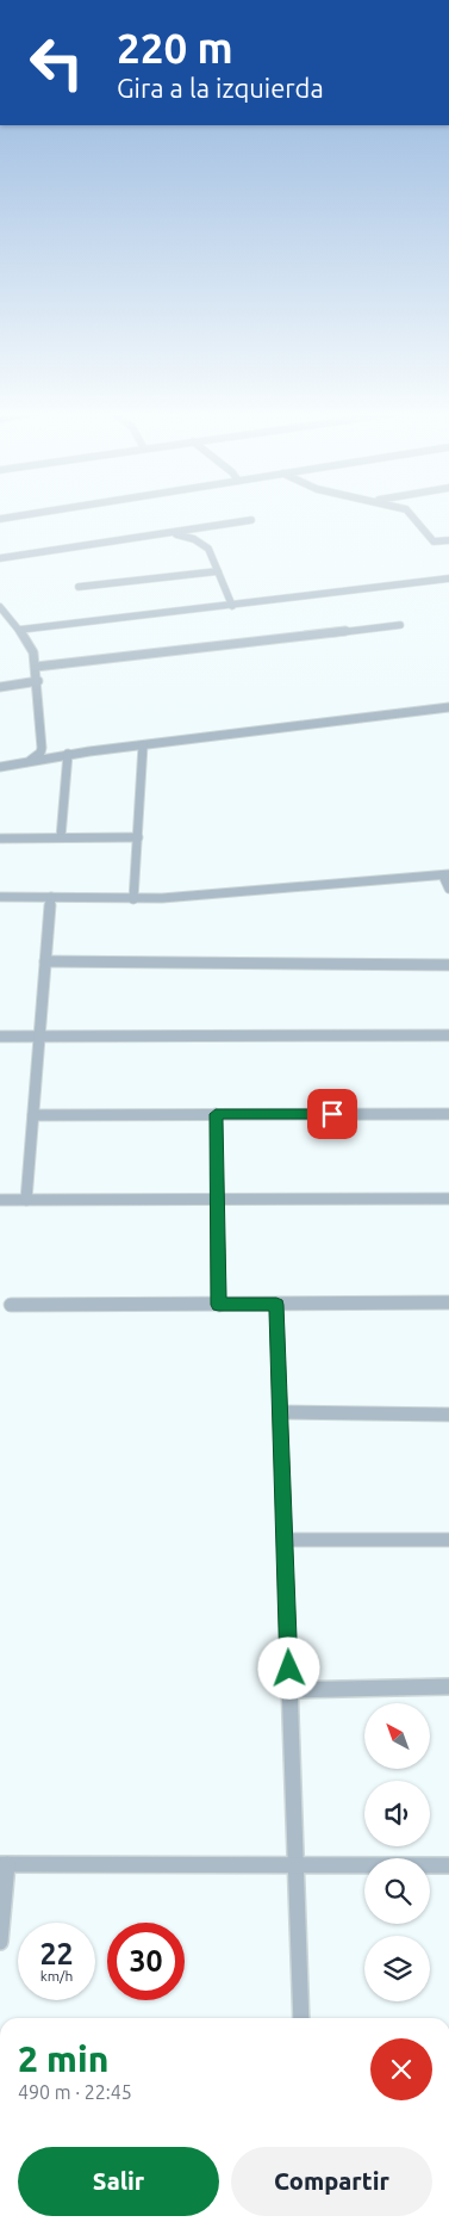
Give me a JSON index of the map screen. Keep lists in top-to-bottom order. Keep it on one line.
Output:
{"north":"top left","page":{"turn":["220 m","Gira a la izquierda"],"speed":"22 km/h","limit":"30","heading":["2 min","490 m · 22:45"],"buttons":["Salir","Compartir"]}}
